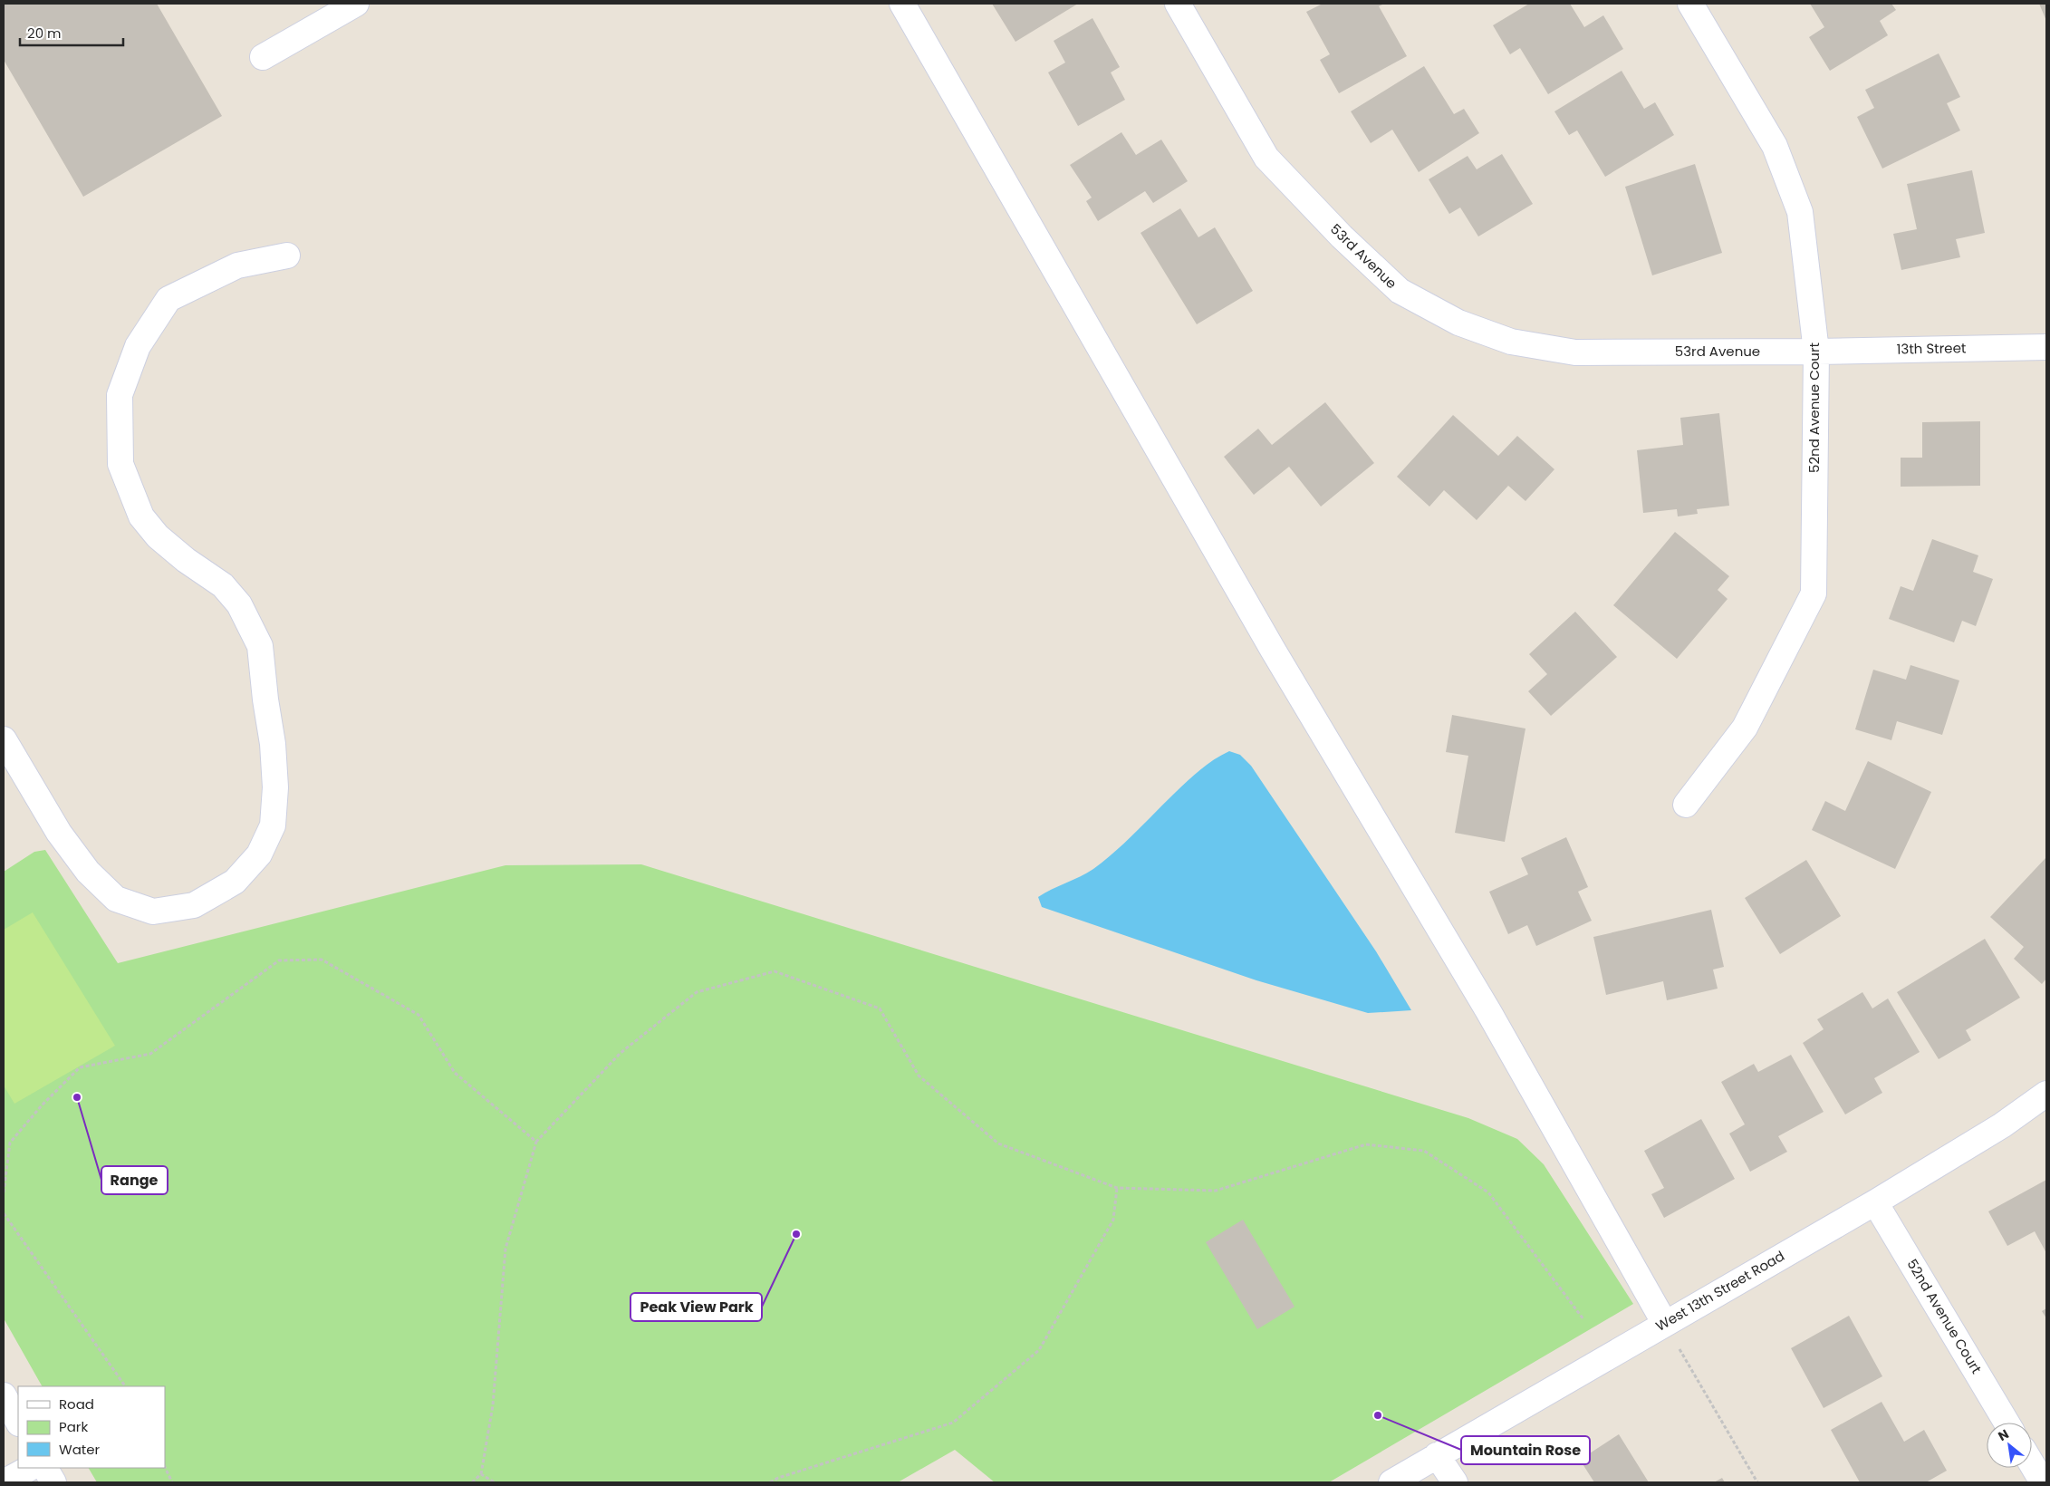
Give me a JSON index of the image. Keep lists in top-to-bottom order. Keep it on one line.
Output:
{"streets":{"street":["53rd Avenue","13th Street","52nd Avenue Court","West 13th Street Road"]},"crossings":[["53rd Avenue","13th Street"],["53rd Avenue","52nd Avenue Court"],["13th Street","52nd Avenue Court"],["52nd Avenue Court","West 13th Street Road"]],"places":["Range","Peak View Park","Mountain Rose"],"legend":["Road","Park","Water"],"scale_bar":"20 m","north":"top left"}
